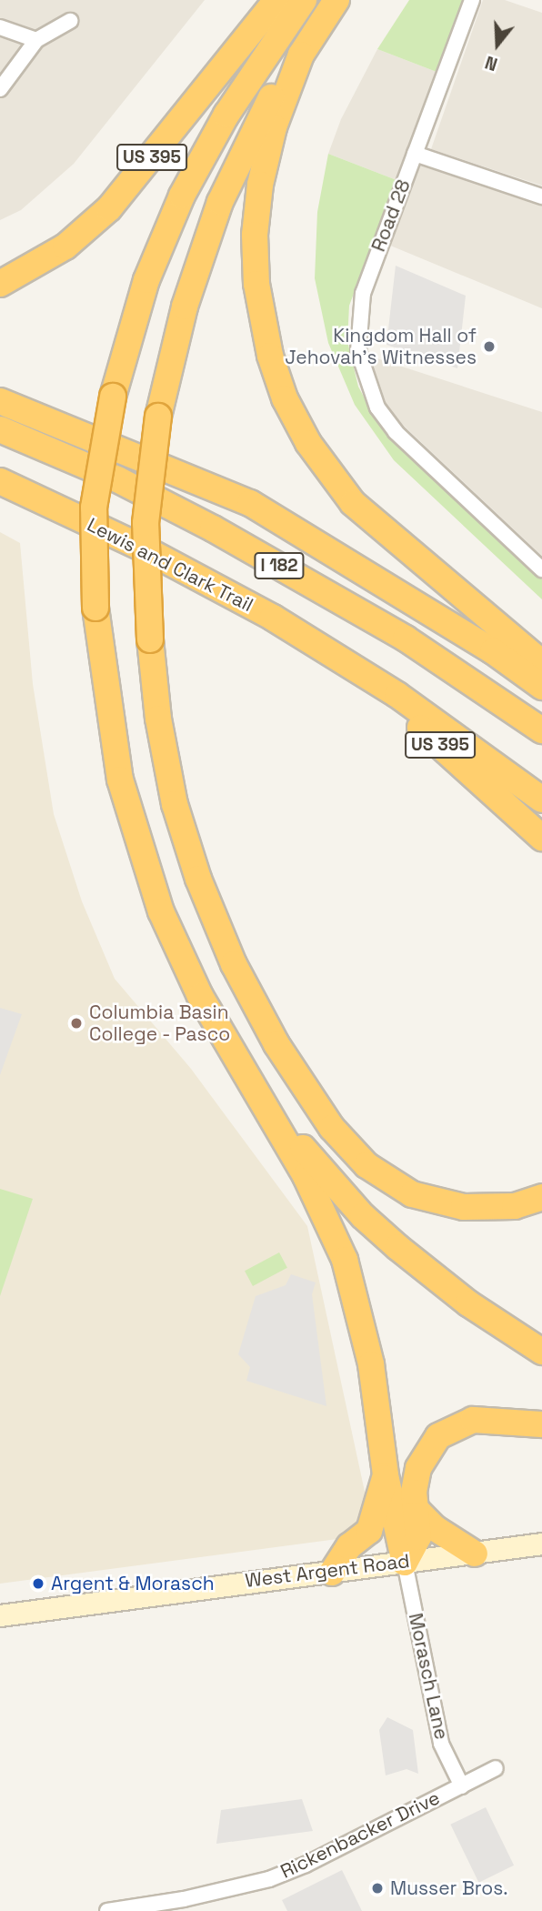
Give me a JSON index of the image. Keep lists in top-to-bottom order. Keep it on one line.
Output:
{"streets":{"highway":["US 395","Lewis and Clark Trail","I 182"],"main road":["West Argent Road"],"street":["Road 28","Morasch Lane","Rickenbacker Drive"]},"crossings":[["US 395","Lewis and Clark Trail"],["US 395","I 182"],["Lewis and Clark Trail","I 182"],["West Argent Road","Morasch Lane"],["Morasch Lane","Rickenbacker Drive"]],"places":["Kingdom Hall of Jehovah's Witnesses","Columbia Basin College - Pasco","Argent & Morasch","Musser Bros."],"north":"bottom"}
